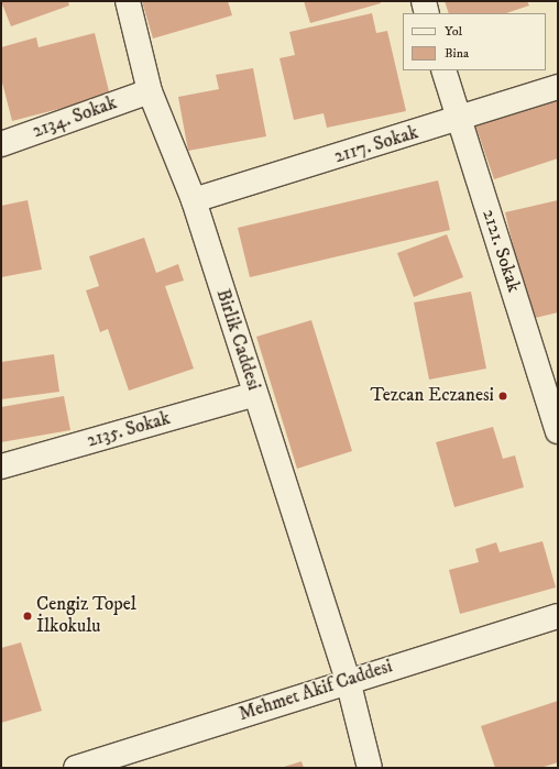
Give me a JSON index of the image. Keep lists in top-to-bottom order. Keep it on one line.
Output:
{"streets":{"street":["2134. Sokak","2117. Sokak","2121. Sokak","Birlik Caddesi","2135. Sokak","Mehmet Akif Caddesi"]},"crossings":[["2134. Sokak","Birlik Caddesi"],["2117. Sokak","2121. Sokak"],["2117. Sokak","Birlik Caddesi"],["Birlik Caddesi","2135. Sokak"],["Birlik Caddesi","Mehmet Akif Caddesi"]],"places":["Tezcan Eczanesi","Cengiz Topel İlkokulu"],"legend":["Yol","Bina"]}
